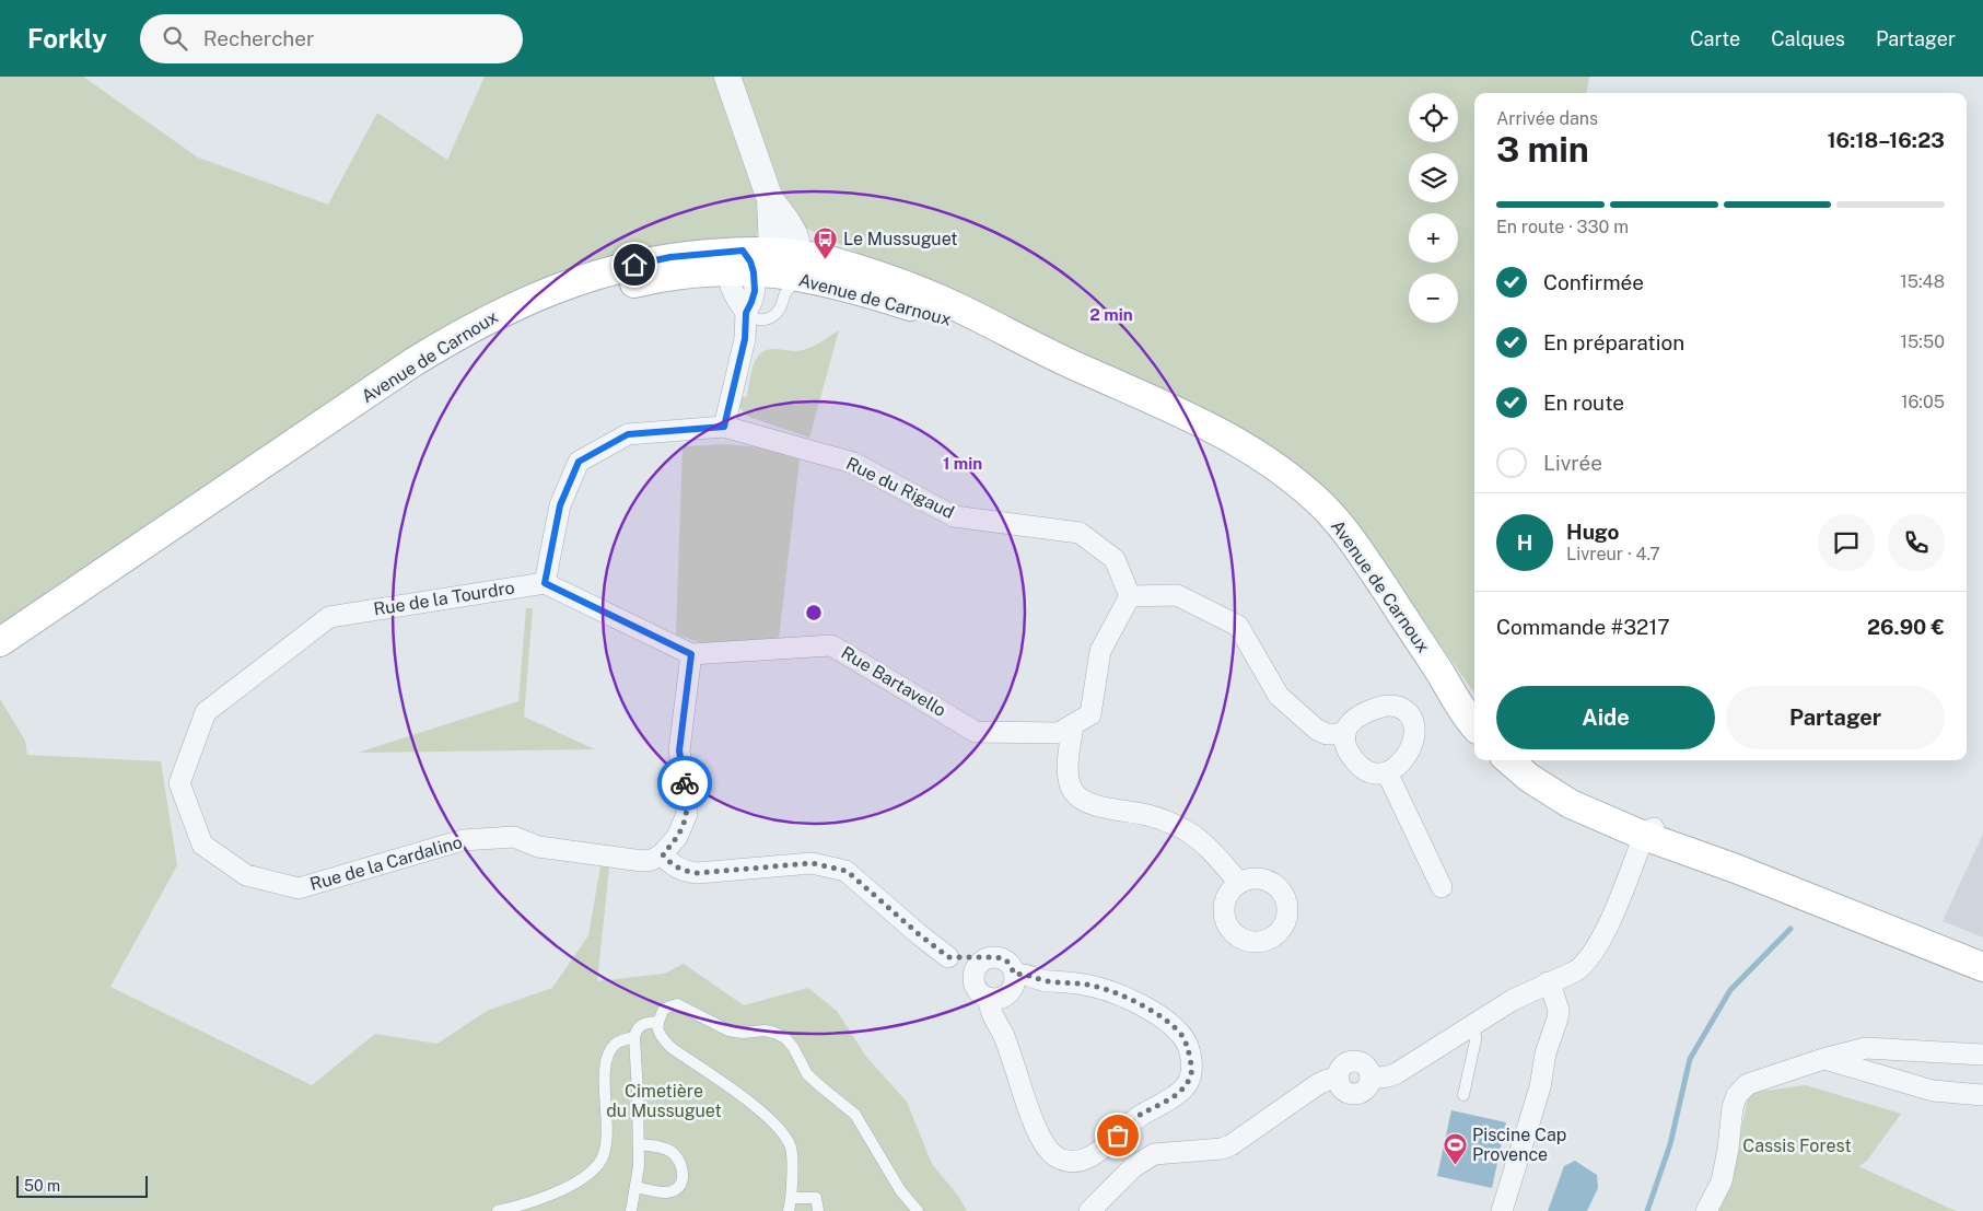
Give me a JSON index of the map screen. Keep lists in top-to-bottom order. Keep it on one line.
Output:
{"streets":{"main road":["Avenue de Carnoux"],"street":["Rue du Rigaud","Rue de la Tourdro","Rue Bartavello","Rue de la Cardalino"]},"crossings":[["Rue de la Tourdro","Rue de la Cardalino"]],"parks":["Cimetière du Mussuguet","Cassis Forest"],"places":{"bus stop":["Le Mussuguet"],"sports":["Piscine Cap Provence"]},"scale_bar":"50 m","page":{"header":"Forkly","search":"Rechercher","nav":["Carte","Calques","Partager"],"map_buttons":["+","−"],"heading":["3 min","Arrivée dans","16:18–16:23"],"panel":["Hugo","Livreur · 4.7","Commande #3217","26.90 €"],"bar":"En route · 330 m","list":[["Confirmée","15:48"],["En préparation","15:50"],["En route","16:05"],"Livrée"],"round":"H","buttons":["Aide","Partager"],"scale":"50 m"},"rings":["2 min","1 min"]}
